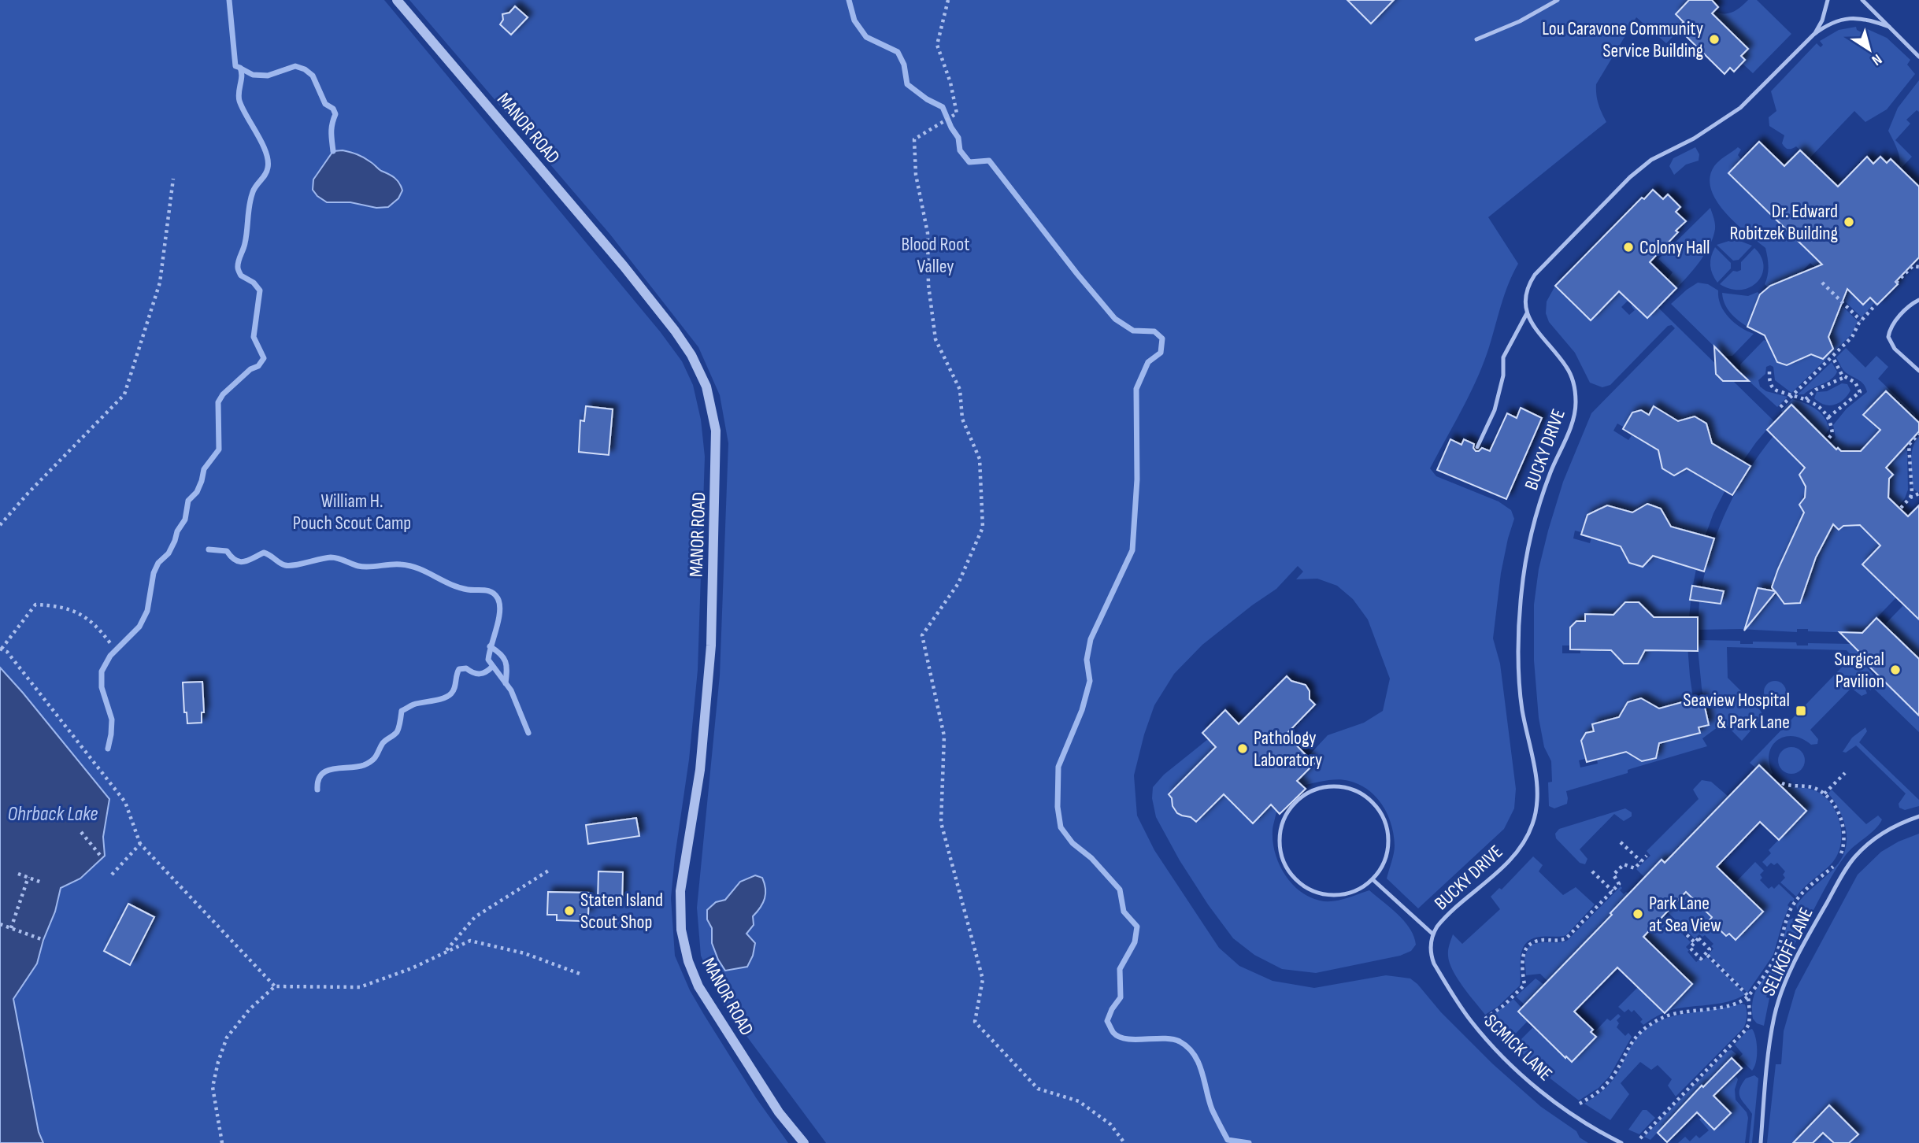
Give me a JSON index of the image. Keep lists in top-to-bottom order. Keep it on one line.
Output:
{"streets":{"street":["MANOR ROAD"],"lane":["BUCKY DRIVE","SELIKOFF LANE","SCMICK LANE"]},"crossings":[["BUCKY DRIVE","SCMICK LANE"]],"water":["Ohrback Lake"],"parks":["Blood Root Valley","William H. Pouch Scout Camp"],"places":{"other":["Lou Caravone Community Service Building","Dr. Edward Robitzek Building","Colony Hall","Surgical Pavilion","Pathology Laboratory","Staten Island Scout Shop","Park Lane at Sea View"],"transit":["Seaview Hospital & Park Lane"]},"north":"bottom right"}
